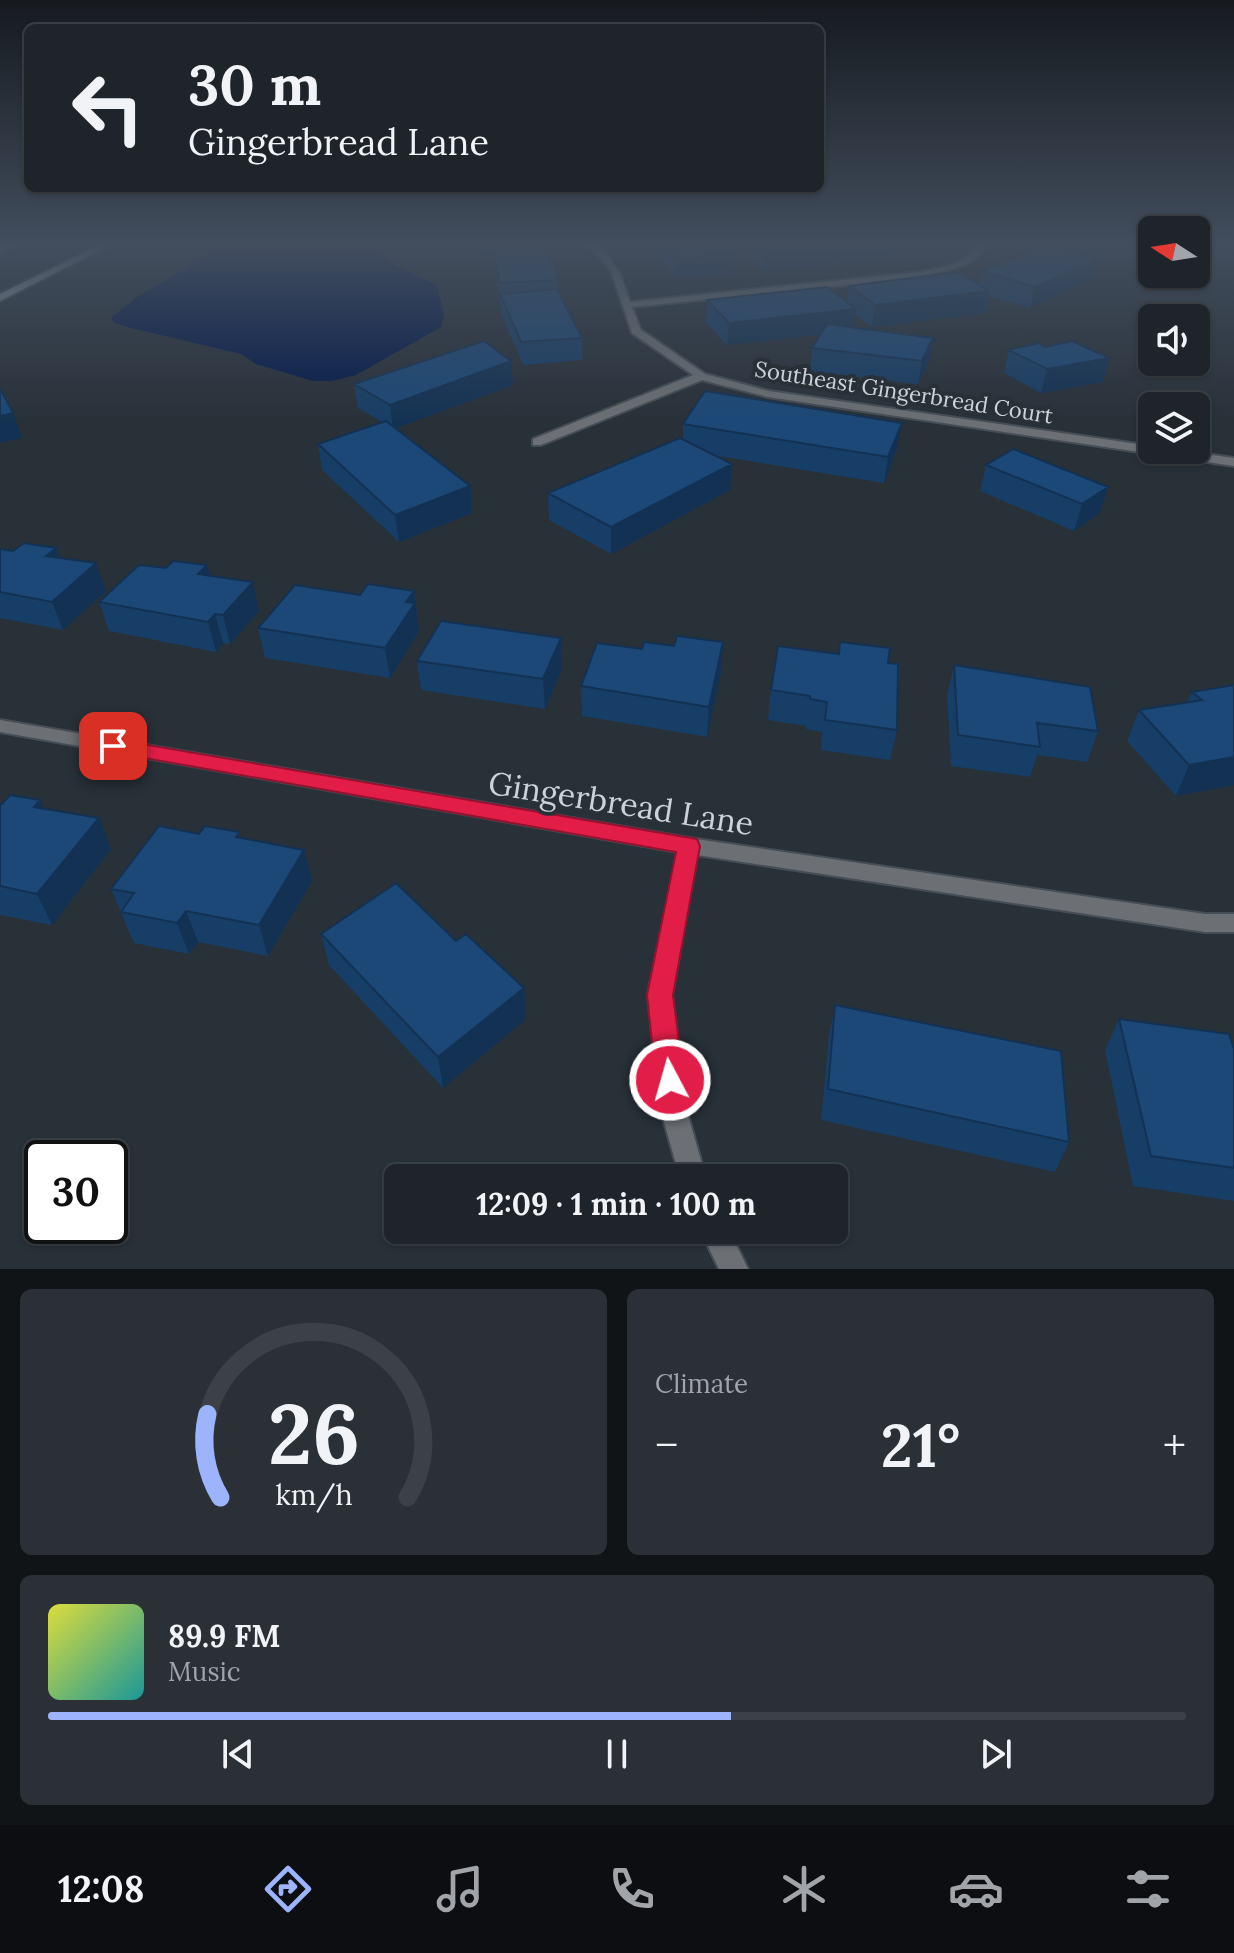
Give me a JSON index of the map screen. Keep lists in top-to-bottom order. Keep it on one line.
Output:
{"streets":{"street":["Southeast Gingerbread Court","Gingerbread Lane"]},"north":"left","page":{"turn":["30 m","Gingerbread Lane"],"limit":"30","trip":"12:09 · 1 min · 100 m","tile":"Climate","heat":["−","21°","+"],"song":["89.9 FM","Music"],"tabs":"12:08","gauge":["26","km/h"]}}
